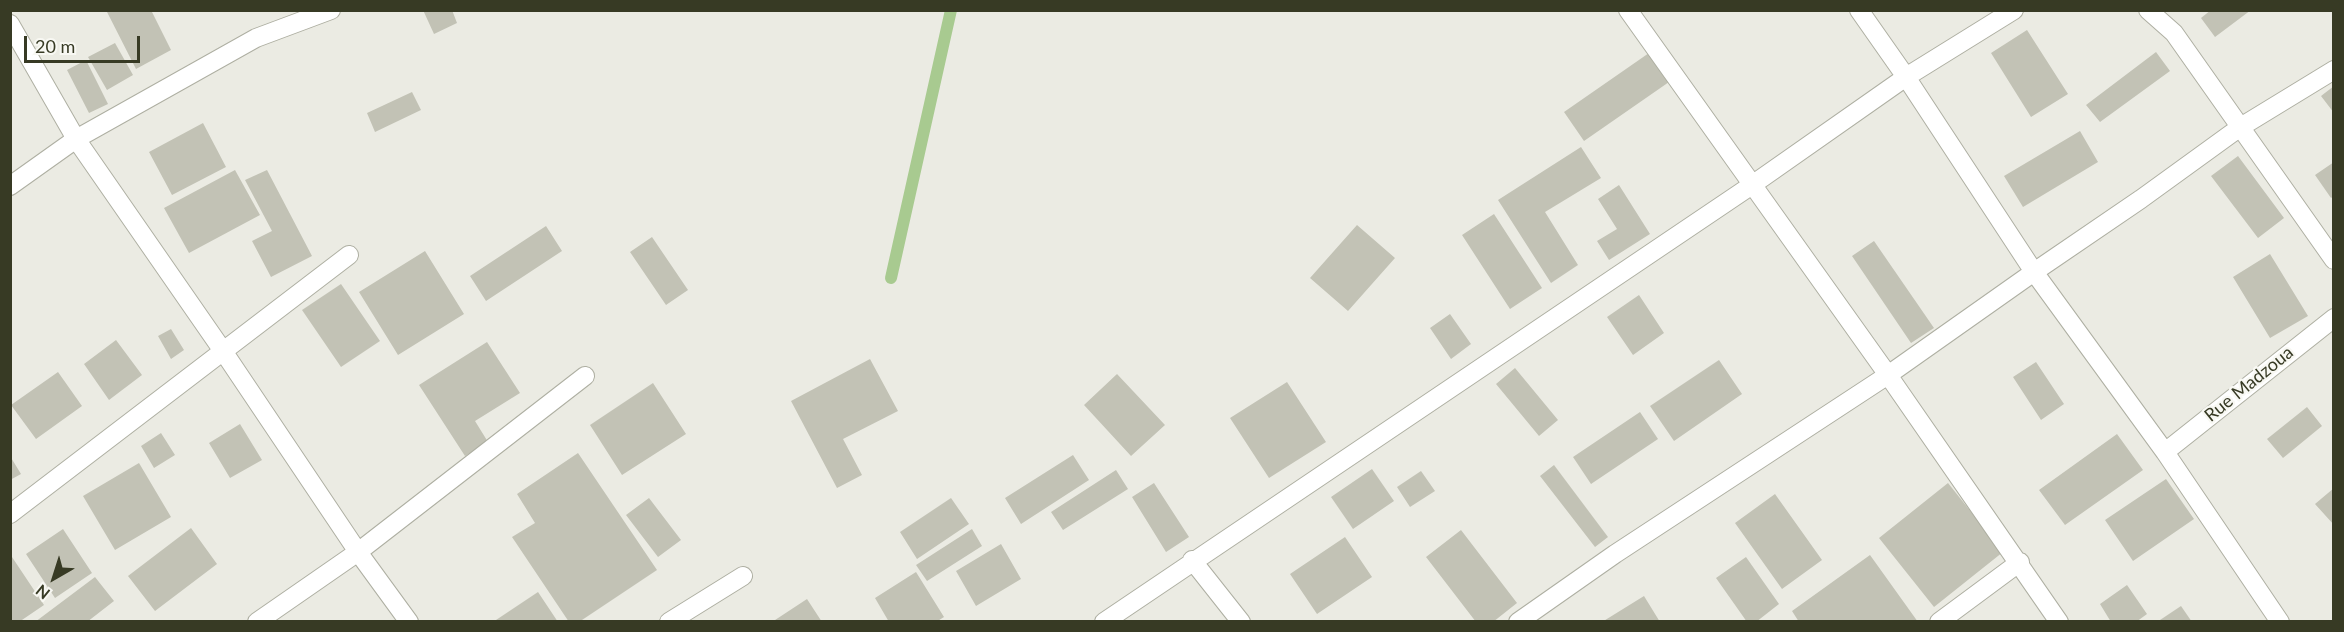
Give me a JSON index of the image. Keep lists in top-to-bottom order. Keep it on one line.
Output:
{"streets":{"street":["Rue Madzoua"]},"scale_bar":"20 m","north":"bottom left"}
